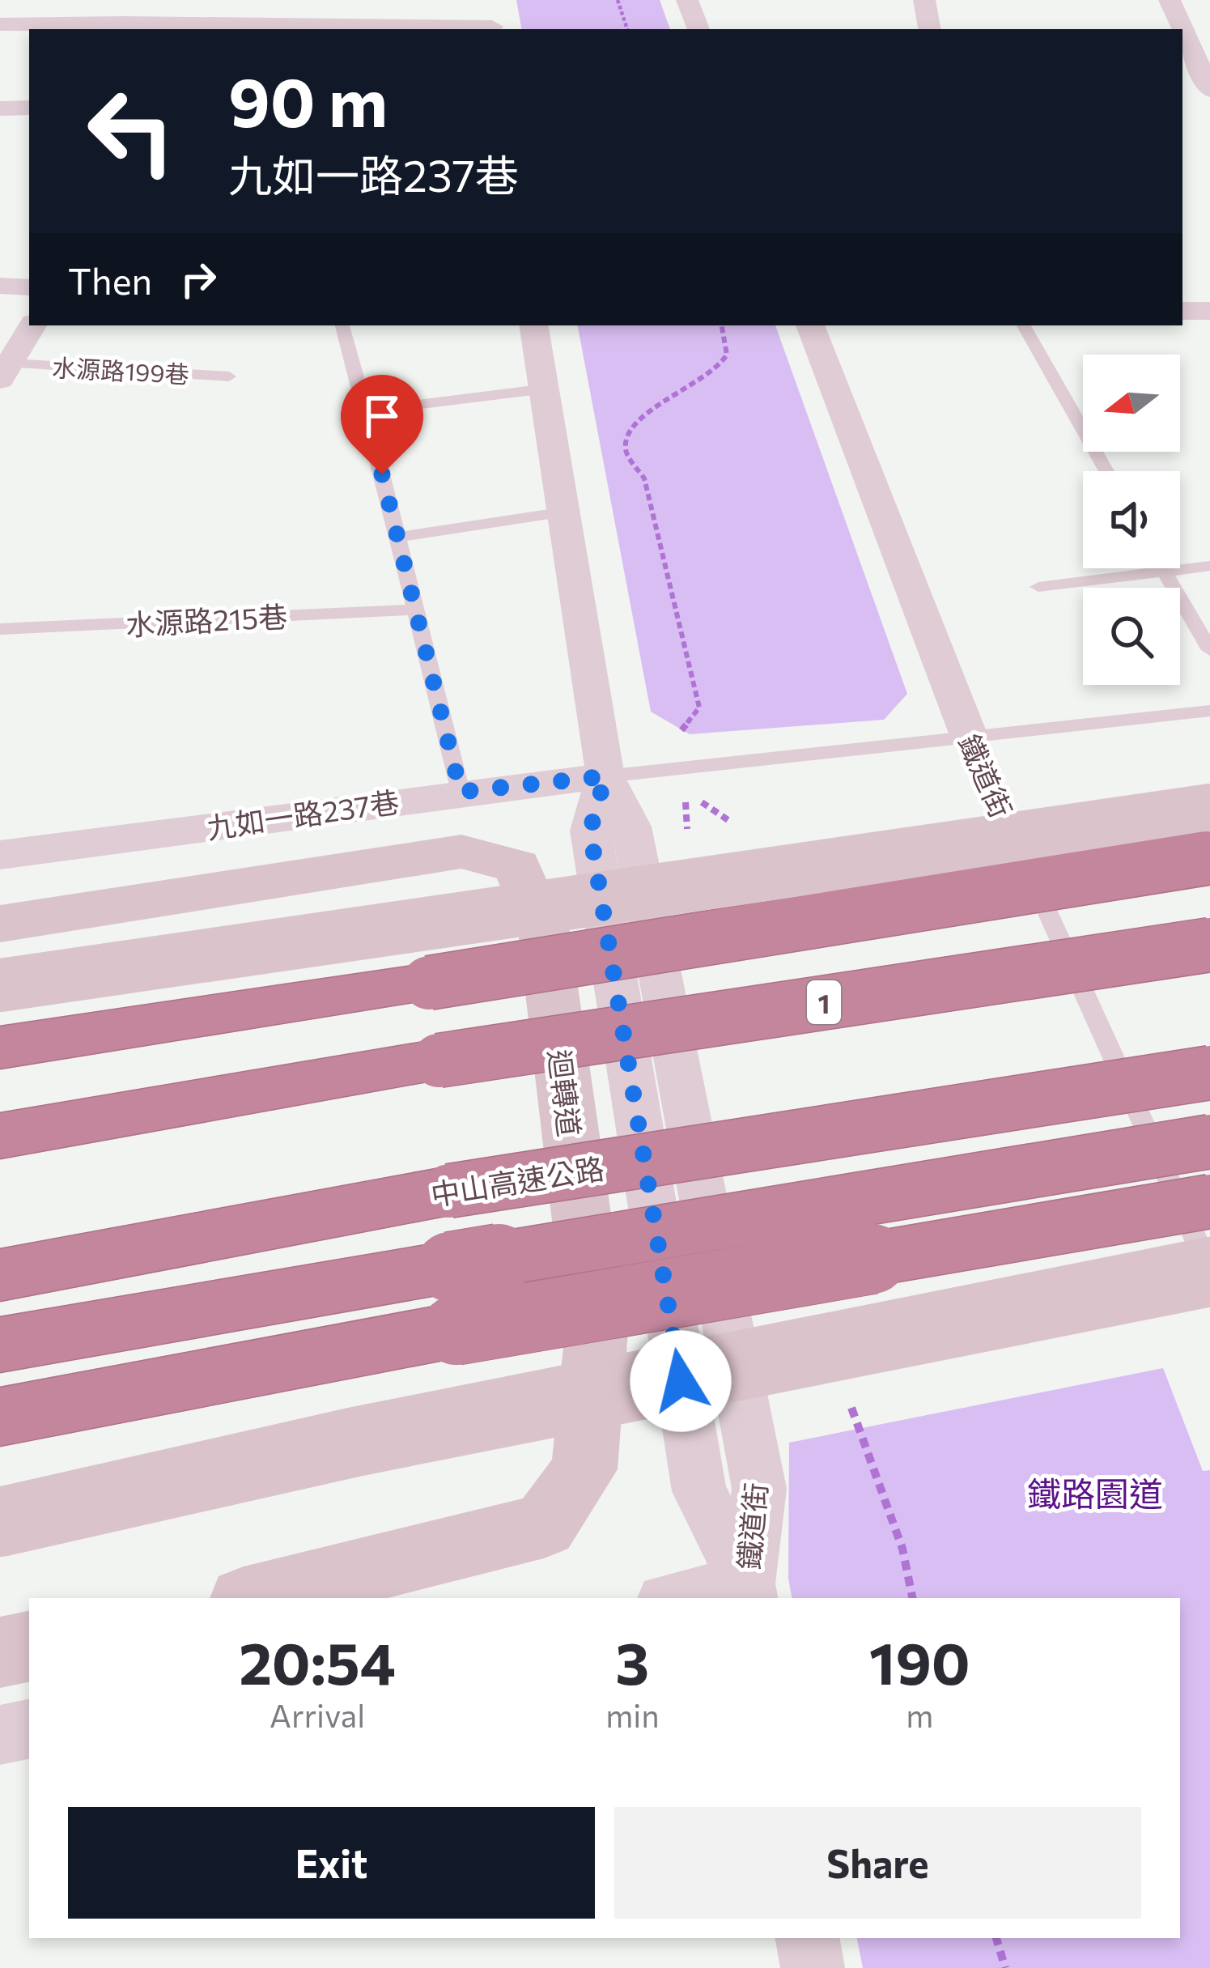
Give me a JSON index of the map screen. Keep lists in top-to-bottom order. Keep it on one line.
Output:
{"streets":{"highway":["1","中山高速公路"],"street":["鐵道街","九如一路237巷","迴轉道"],"lane":["水源路199巷","水源路215巷"]},"crossings":[["鐵道街","九如一路237巷"]],"parks":["鐵路園道"],"north":"left","page":{"turn":["90 m","九如一路237巷"],"then":"Then","eta":["20:54","Arrival","3","min","190","m"],"buttons":["Exit","Share"]}}
